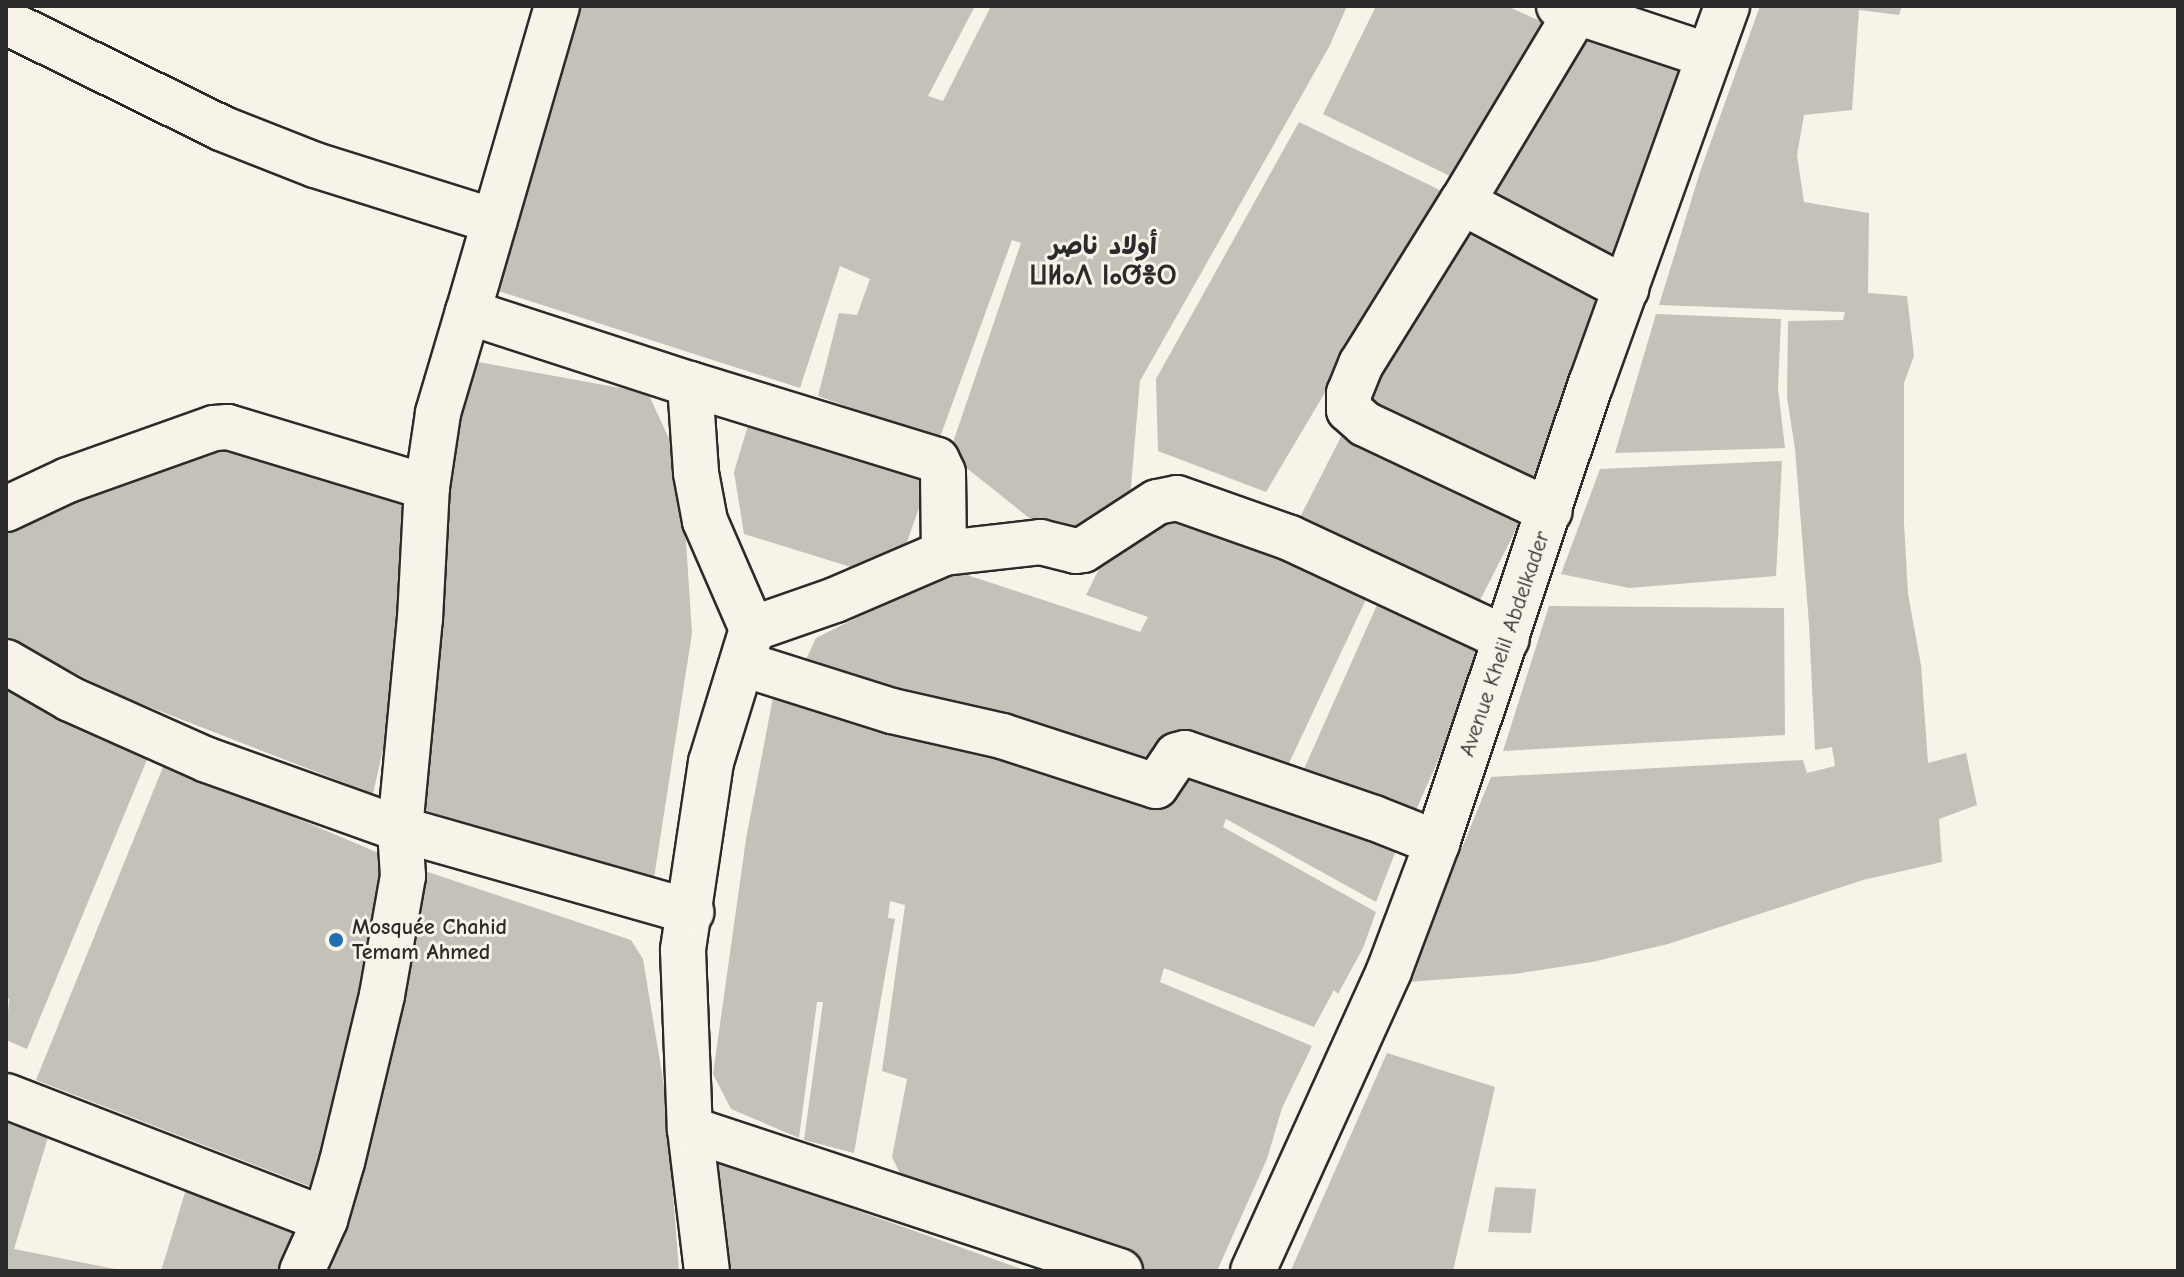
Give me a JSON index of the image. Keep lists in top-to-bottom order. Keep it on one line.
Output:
{"streets":{"street":["Avenue Khelil Abdelkader"]},"districts":["أولاد ناصر ⵡⵍⴰⴷ ⵏⴰⵚⴻⵔ"],"places":["Mosquée Chahid Temam Ahmed"]}
